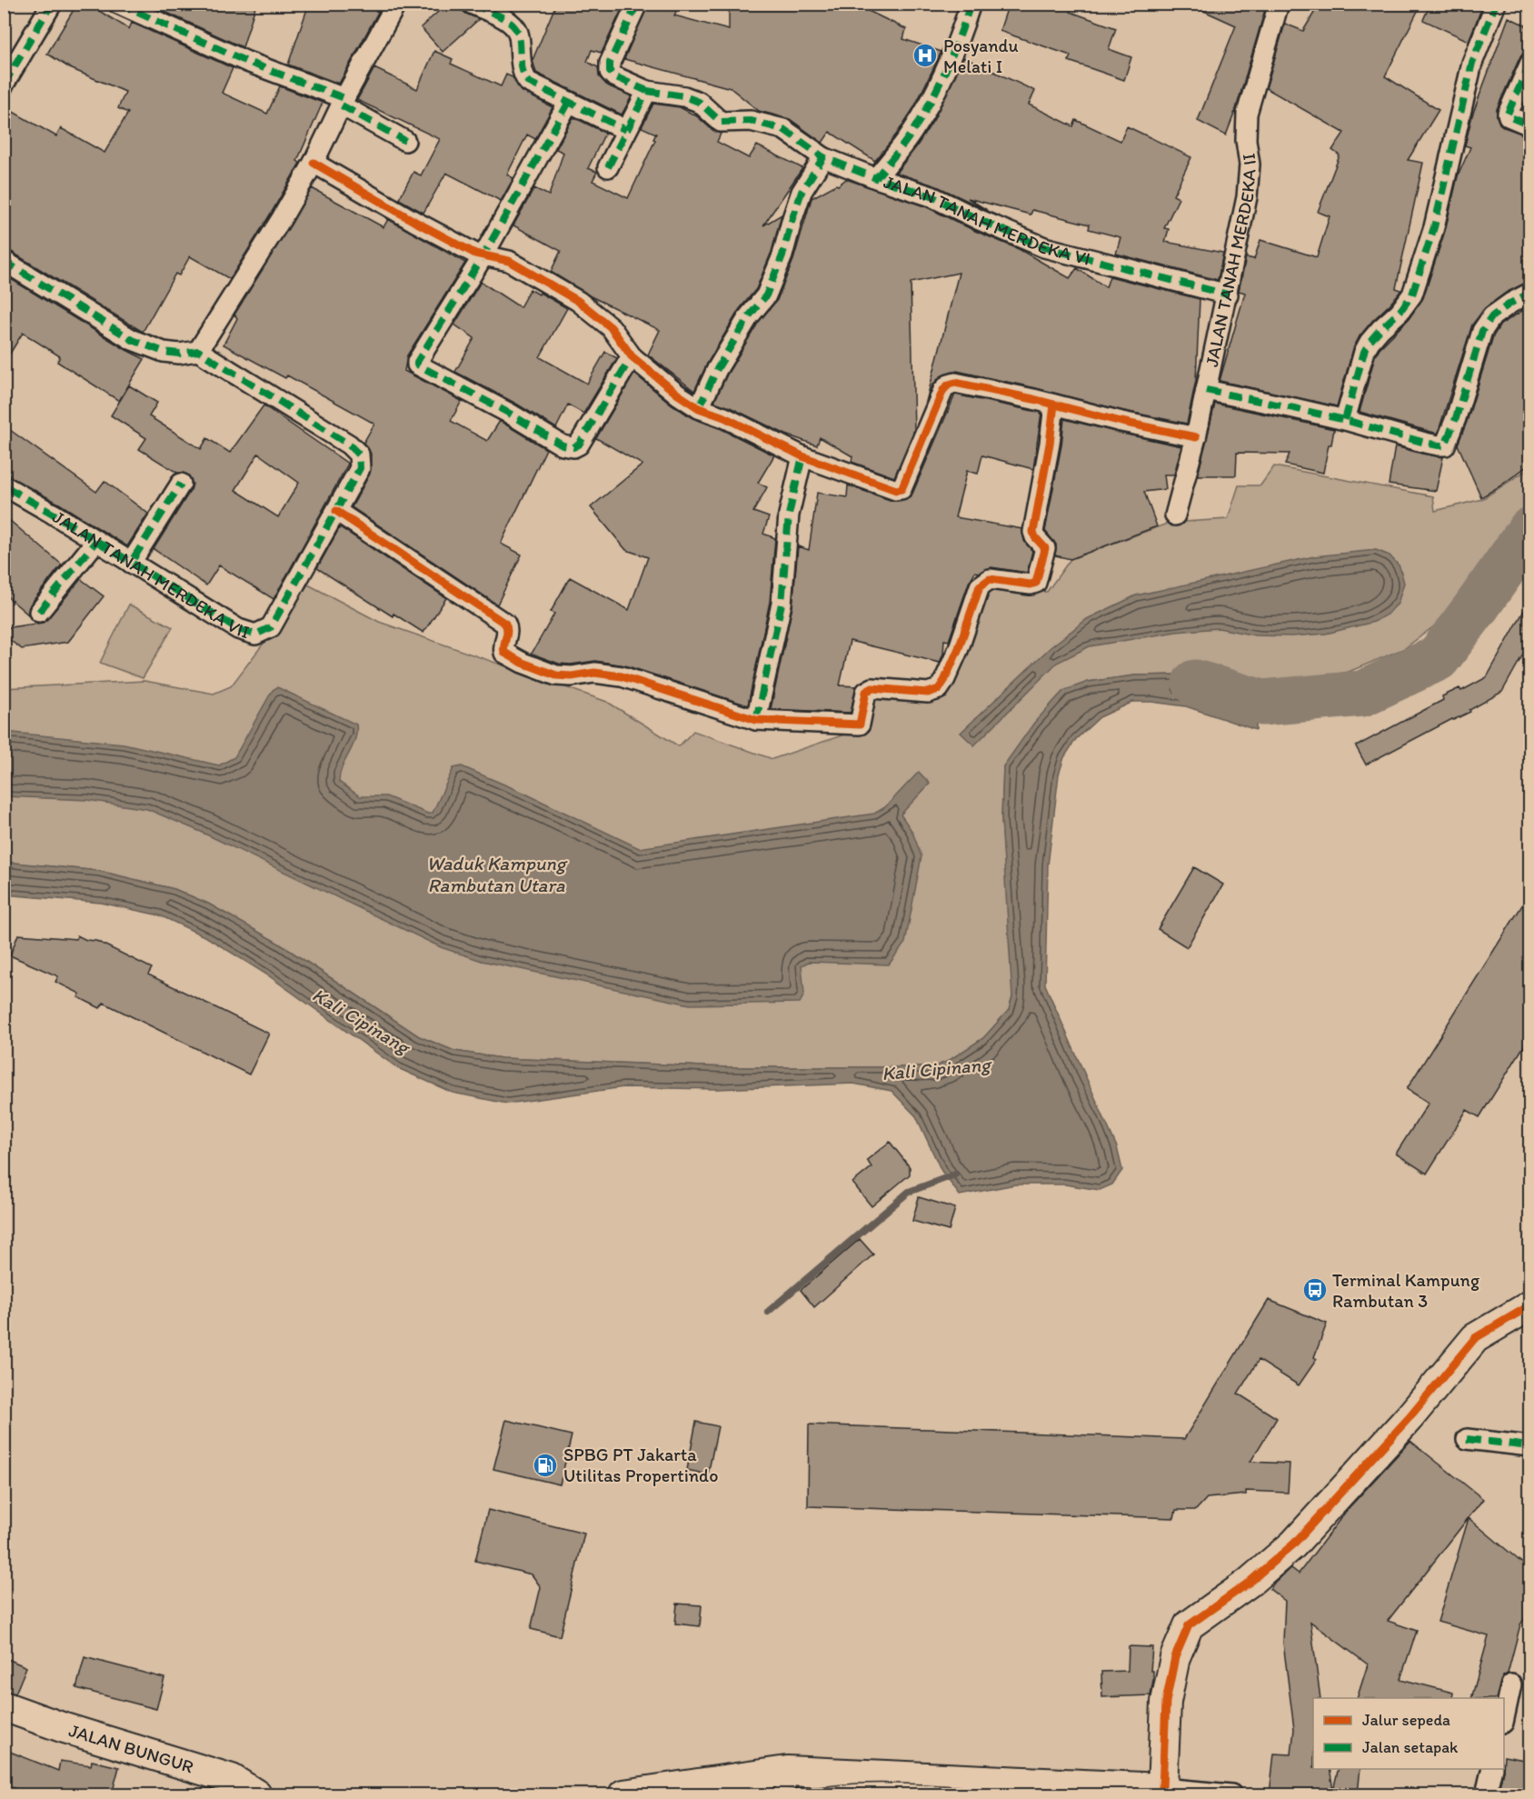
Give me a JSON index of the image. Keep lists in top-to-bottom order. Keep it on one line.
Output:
{"streets":{"street":["JALAN TANAH MERDEKA VI","JALAN TANAH MERDEKA II","JALAN TANAH MERDEKA VII","JALAN BUNGUR"]},"crossings":[["JALAN TANAH MERDEKA VI","JALAN TANAH MERDEKA II"]],"water":["Waduk Kampung Rambutan Utara","Kali Cipinang"],"places":{"hospital":["Posyandu Melati I"],"bus stop":["Terminal Kampung Rambutan 3"],"fuel station":["SPBG PT Jakarta Utilitas Propertindo"]},"legend":["Jalur sepeda","Jalan setapak"]}
